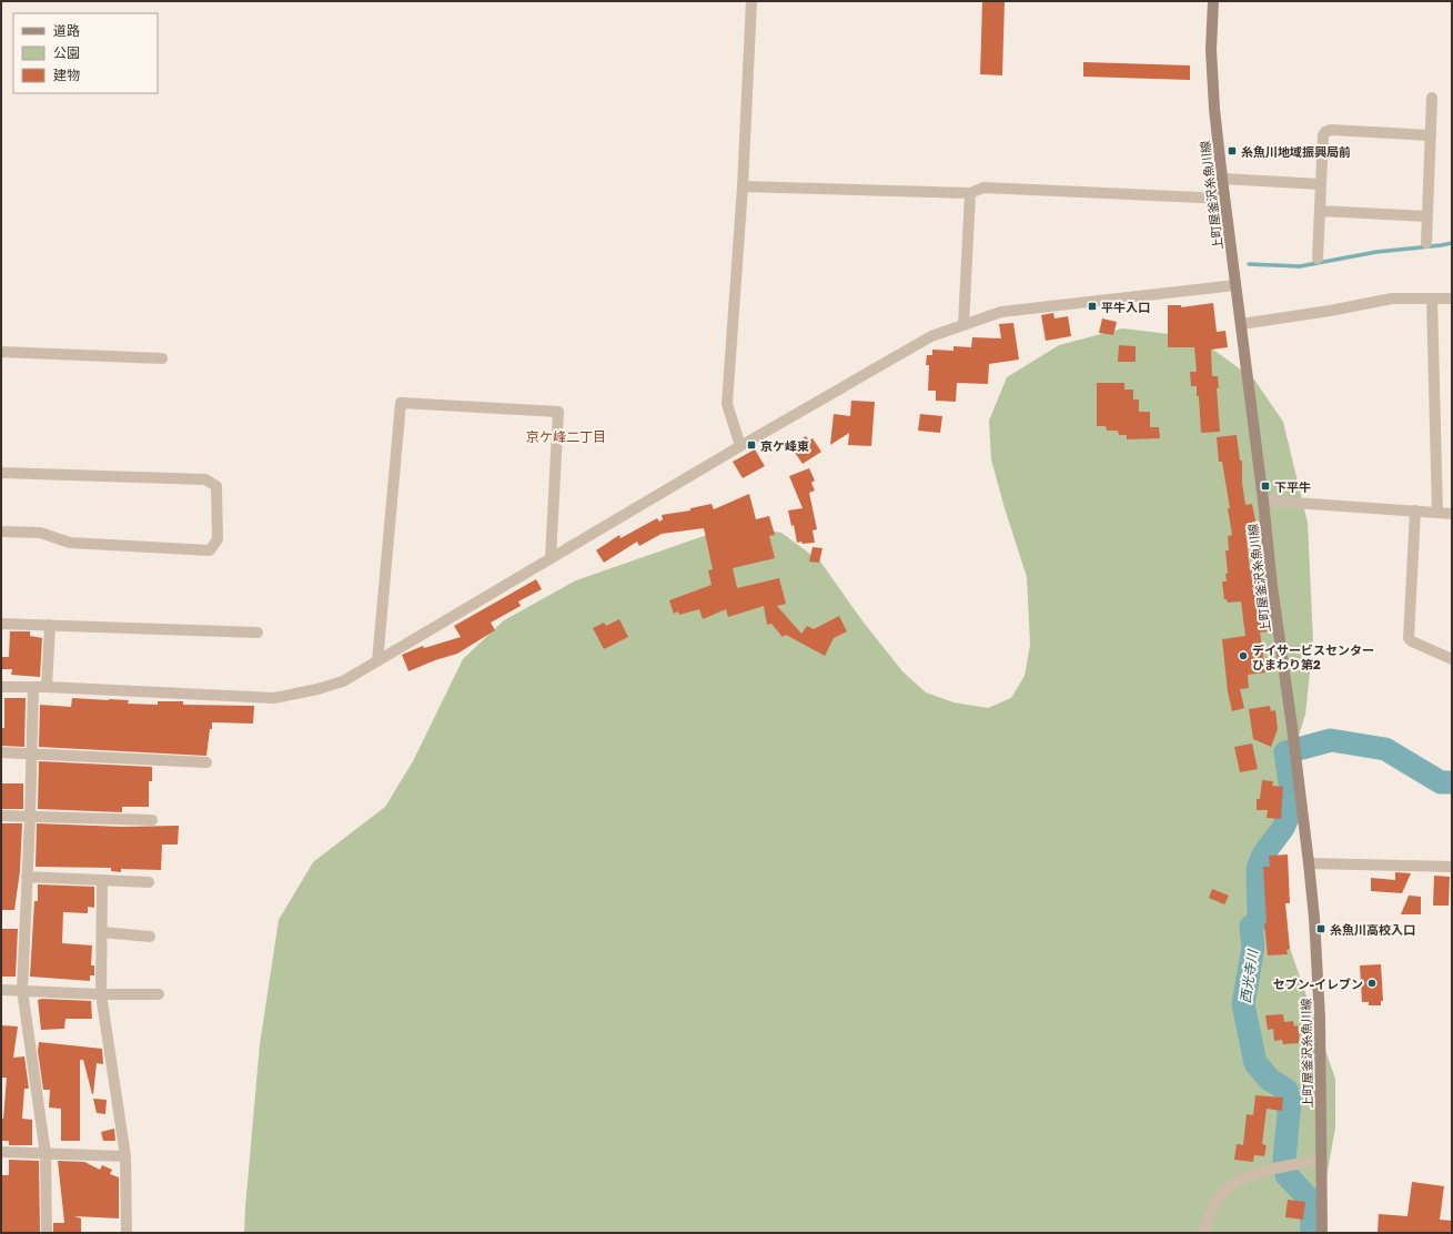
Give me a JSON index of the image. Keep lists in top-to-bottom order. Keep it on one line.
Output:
{"streets":{"main road":["上町屋釜沢糸魚川線"]},"districts":["京ケ峰二丁目"],"water":["西光寺川"],"places":{"transit":["糸魚川地域振興局前","平牛入口","京ケ峰東","下平牛","糸魚川高校入口"],"other":["デイサービスセンター ひまわり第2","セブン-イレブン"]},"legend":["道路","公園","建物"]}
